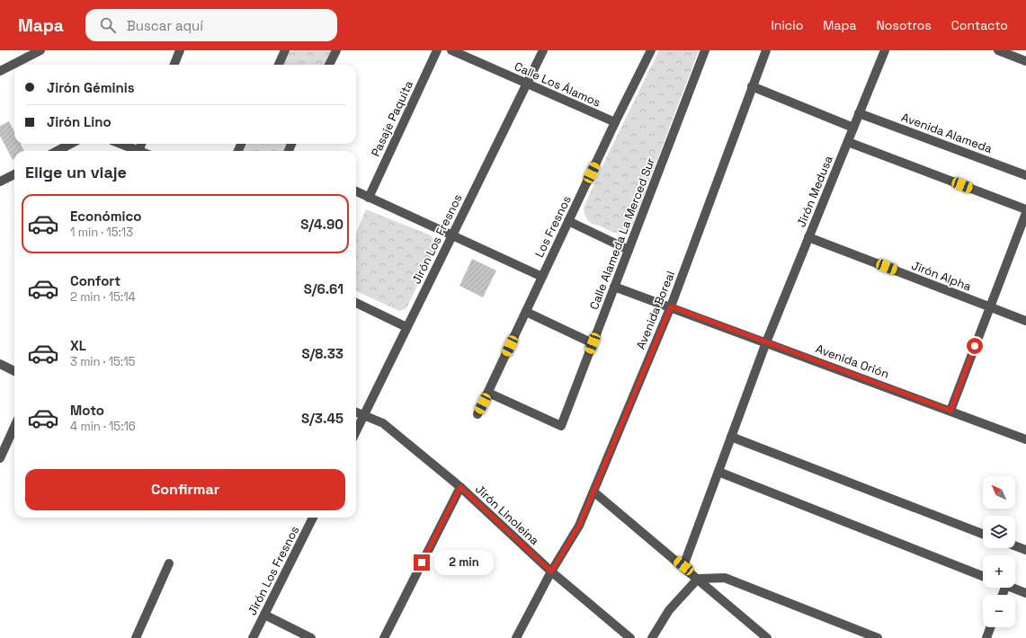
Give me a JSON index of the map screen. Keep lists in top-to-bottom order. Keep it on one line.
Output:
{"streets":{"street":["Calle Los Álamos","Pasaje Paquita","Avenida Alameda","Jirón Medusa","Los Fresnos","Calle Alameda La Merced Sur","Jirón Los Fresnos","Jirón Alpha","Avenida Boreal","Avenida Orión","Jirón Linoleina"]},"crossings":[["Calle Los Álamos","Los Fresnos"],["Calle Los Álamos","Jirón Los Fresnos"],["Avenida Alameda","Jirón Medusa"],["Jirón Medusa","Jirón Alpha"],["Jirón Medusa","Avenida Orión"],["Los Fresnos","Calle Alameda La Merced Sur"],["Calle Alameda La Merced Sur","Avenida Orión"],["Jirón Los Fresnos","Jirón Linoleina"],["Avenida Boreal","Avenida Orión"],["Avenida Boreal","Jirón Linoleina"]],"north":"top left","page":{"header":"Mapa","search":"Buscar aquí","nav":["Inicio","Mapa","Nosotros","Contacto"],"banner":["Jirón Géminis","Jirón Lino"],"heading":"Elige un viaje","list":[{"name":"Económico","note":"1 min · 15:13","value":"S/4.90"},{"name":"Confort","note":"2 min · 15:14","value":"S/6.61"},{"name":"XL","note":"3 min · 15:15","value":"S/8.33"},{"name":"Moto","note":"4 min · 15:16","value":"S/3.45"}],"buttons":"Confirmar","map_buttons":["+","−"],"bubble":"2 min"}}
